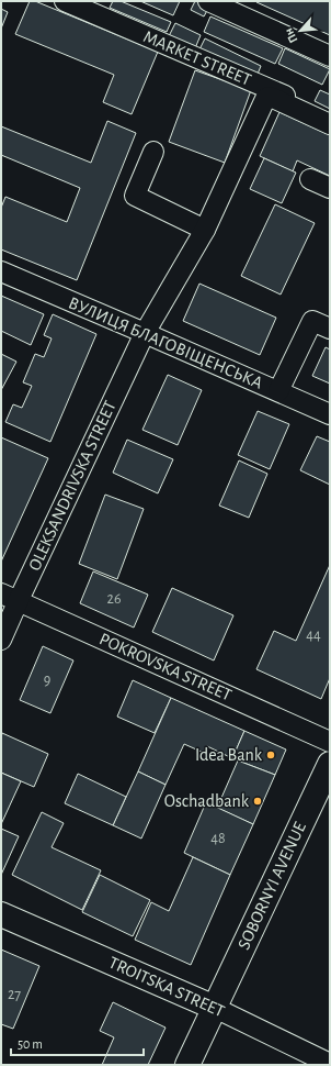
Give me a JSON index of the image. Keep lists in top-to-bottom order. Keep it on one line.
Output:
{"streets":{"main road":["SOBORNYI AVENUE","TROITSKA STREET"],"street":["MARKET STREET","ВУЛИЦЯ БЛАГОВІЩЕНСЬКА","OLEKSANDRIVSKA STREET","POKROVSKA STREET"]},"crossings":[["ВУЛИЦЯ БЛАГОВІЩЕНСЬКА","OLEKSANDRIVSKA STREET"],["OLEKSANDRIVSKA STREET","POKROVSKA STREET"],["SOBORNYI AVENUE","TROITSKA STREET"]],"places":["Idea Bank","Oschadbank"],"house_numbers":["26","44","9","48","27"],"scale_bar":"50 m","north":"bottom left"}
